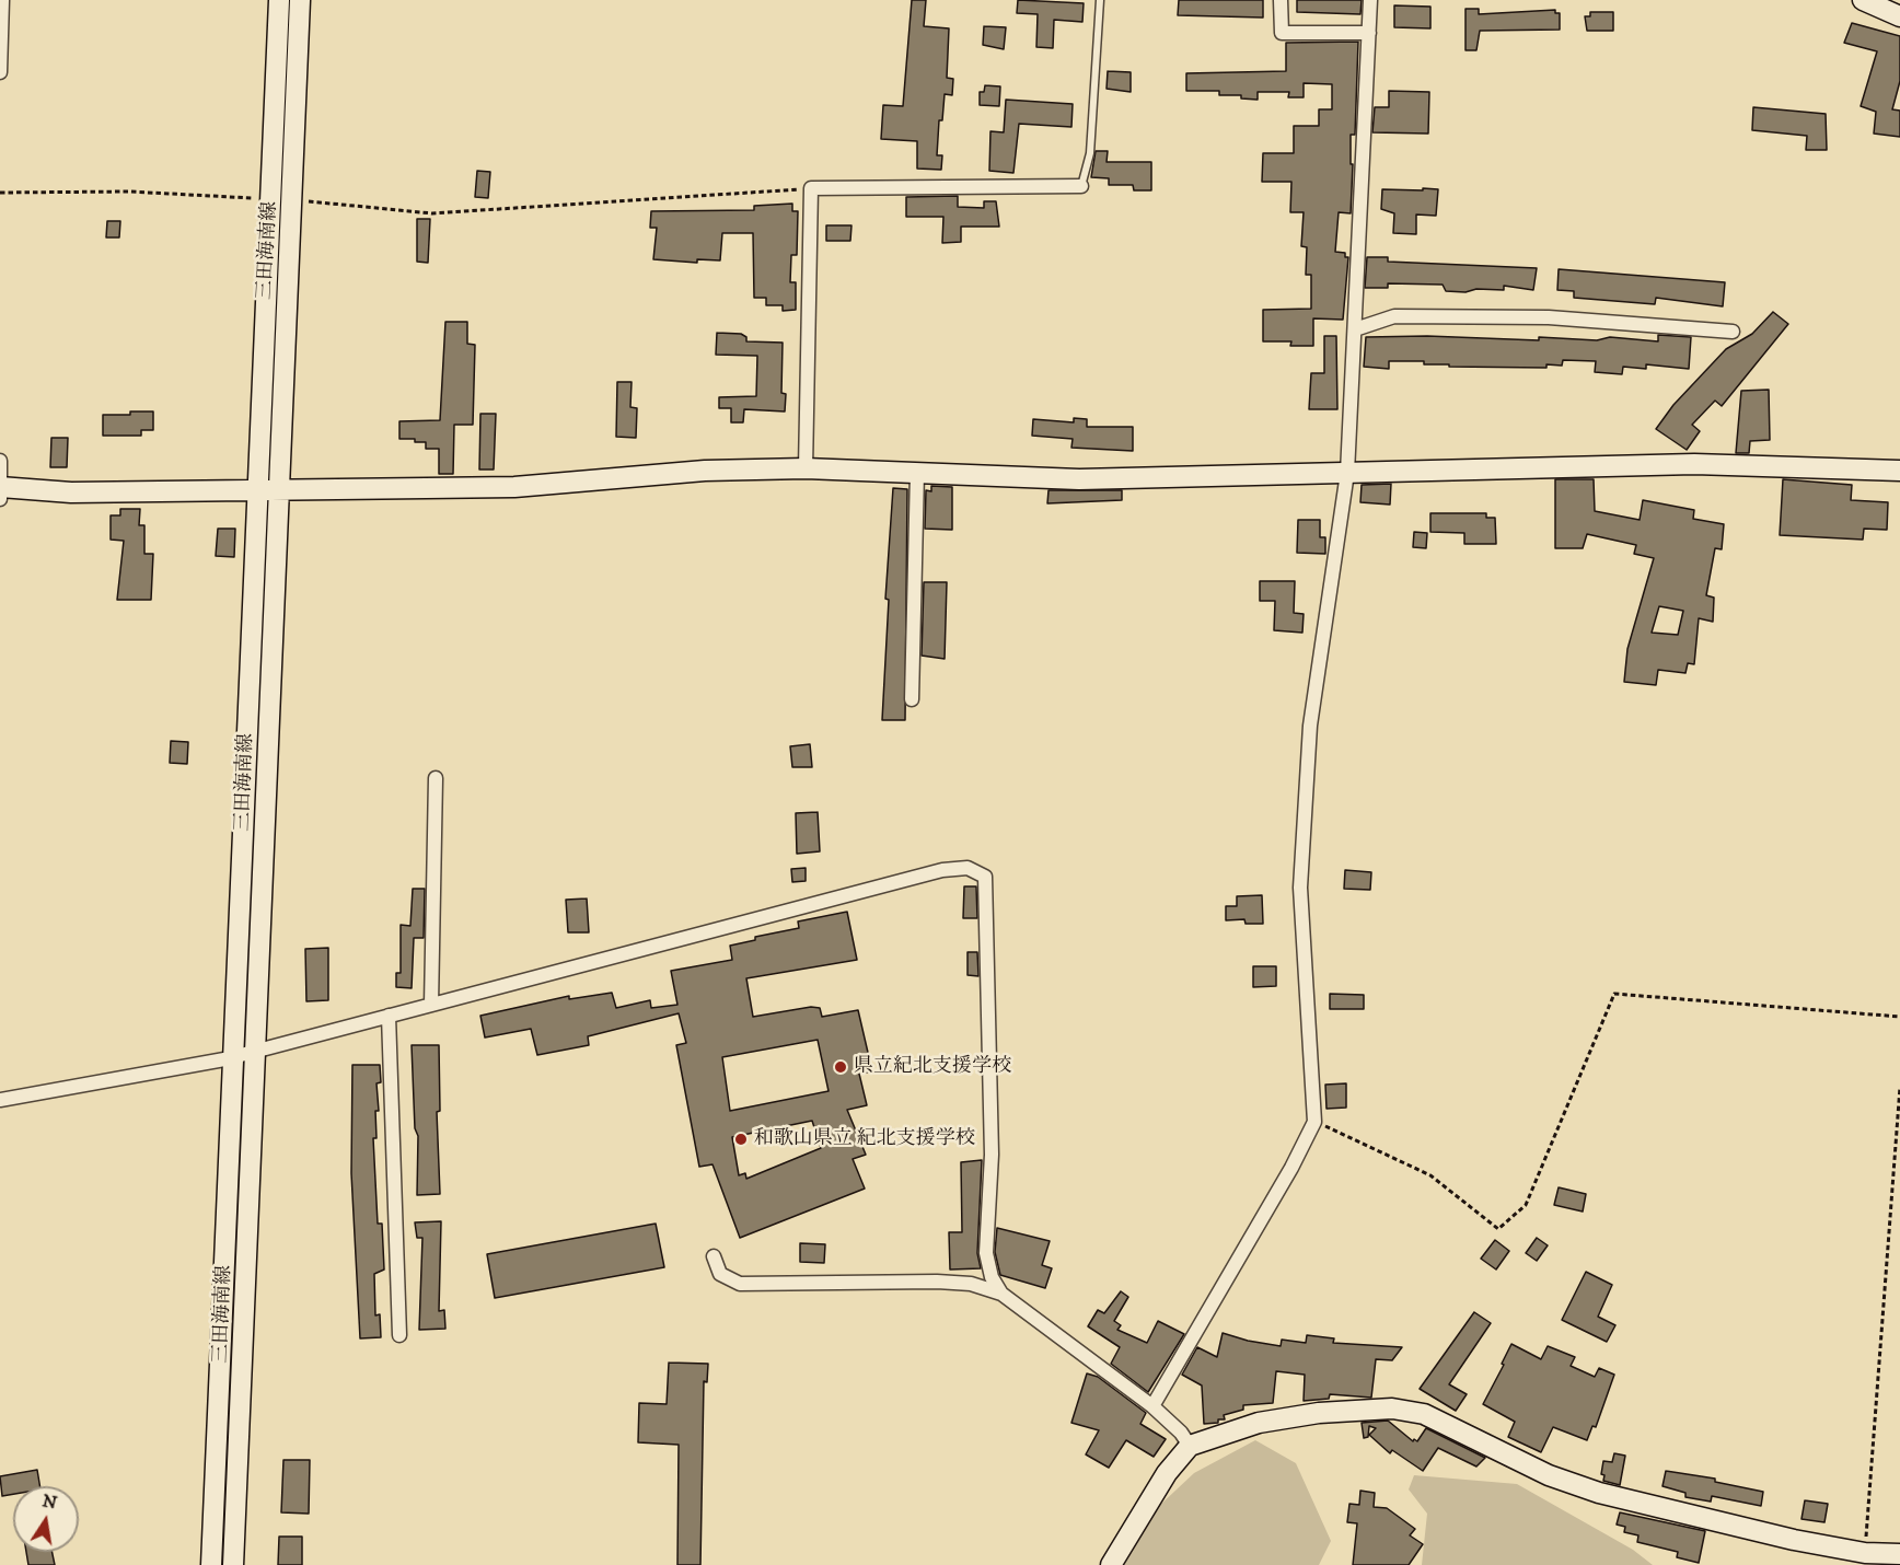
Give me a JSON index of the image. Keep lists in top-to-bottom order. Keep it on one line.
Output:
{"streets":{"main road":["三田海南線"]},"places":["県立紀北支援学校","和歌山県立 紀北支援学校"],"north":"top"}
